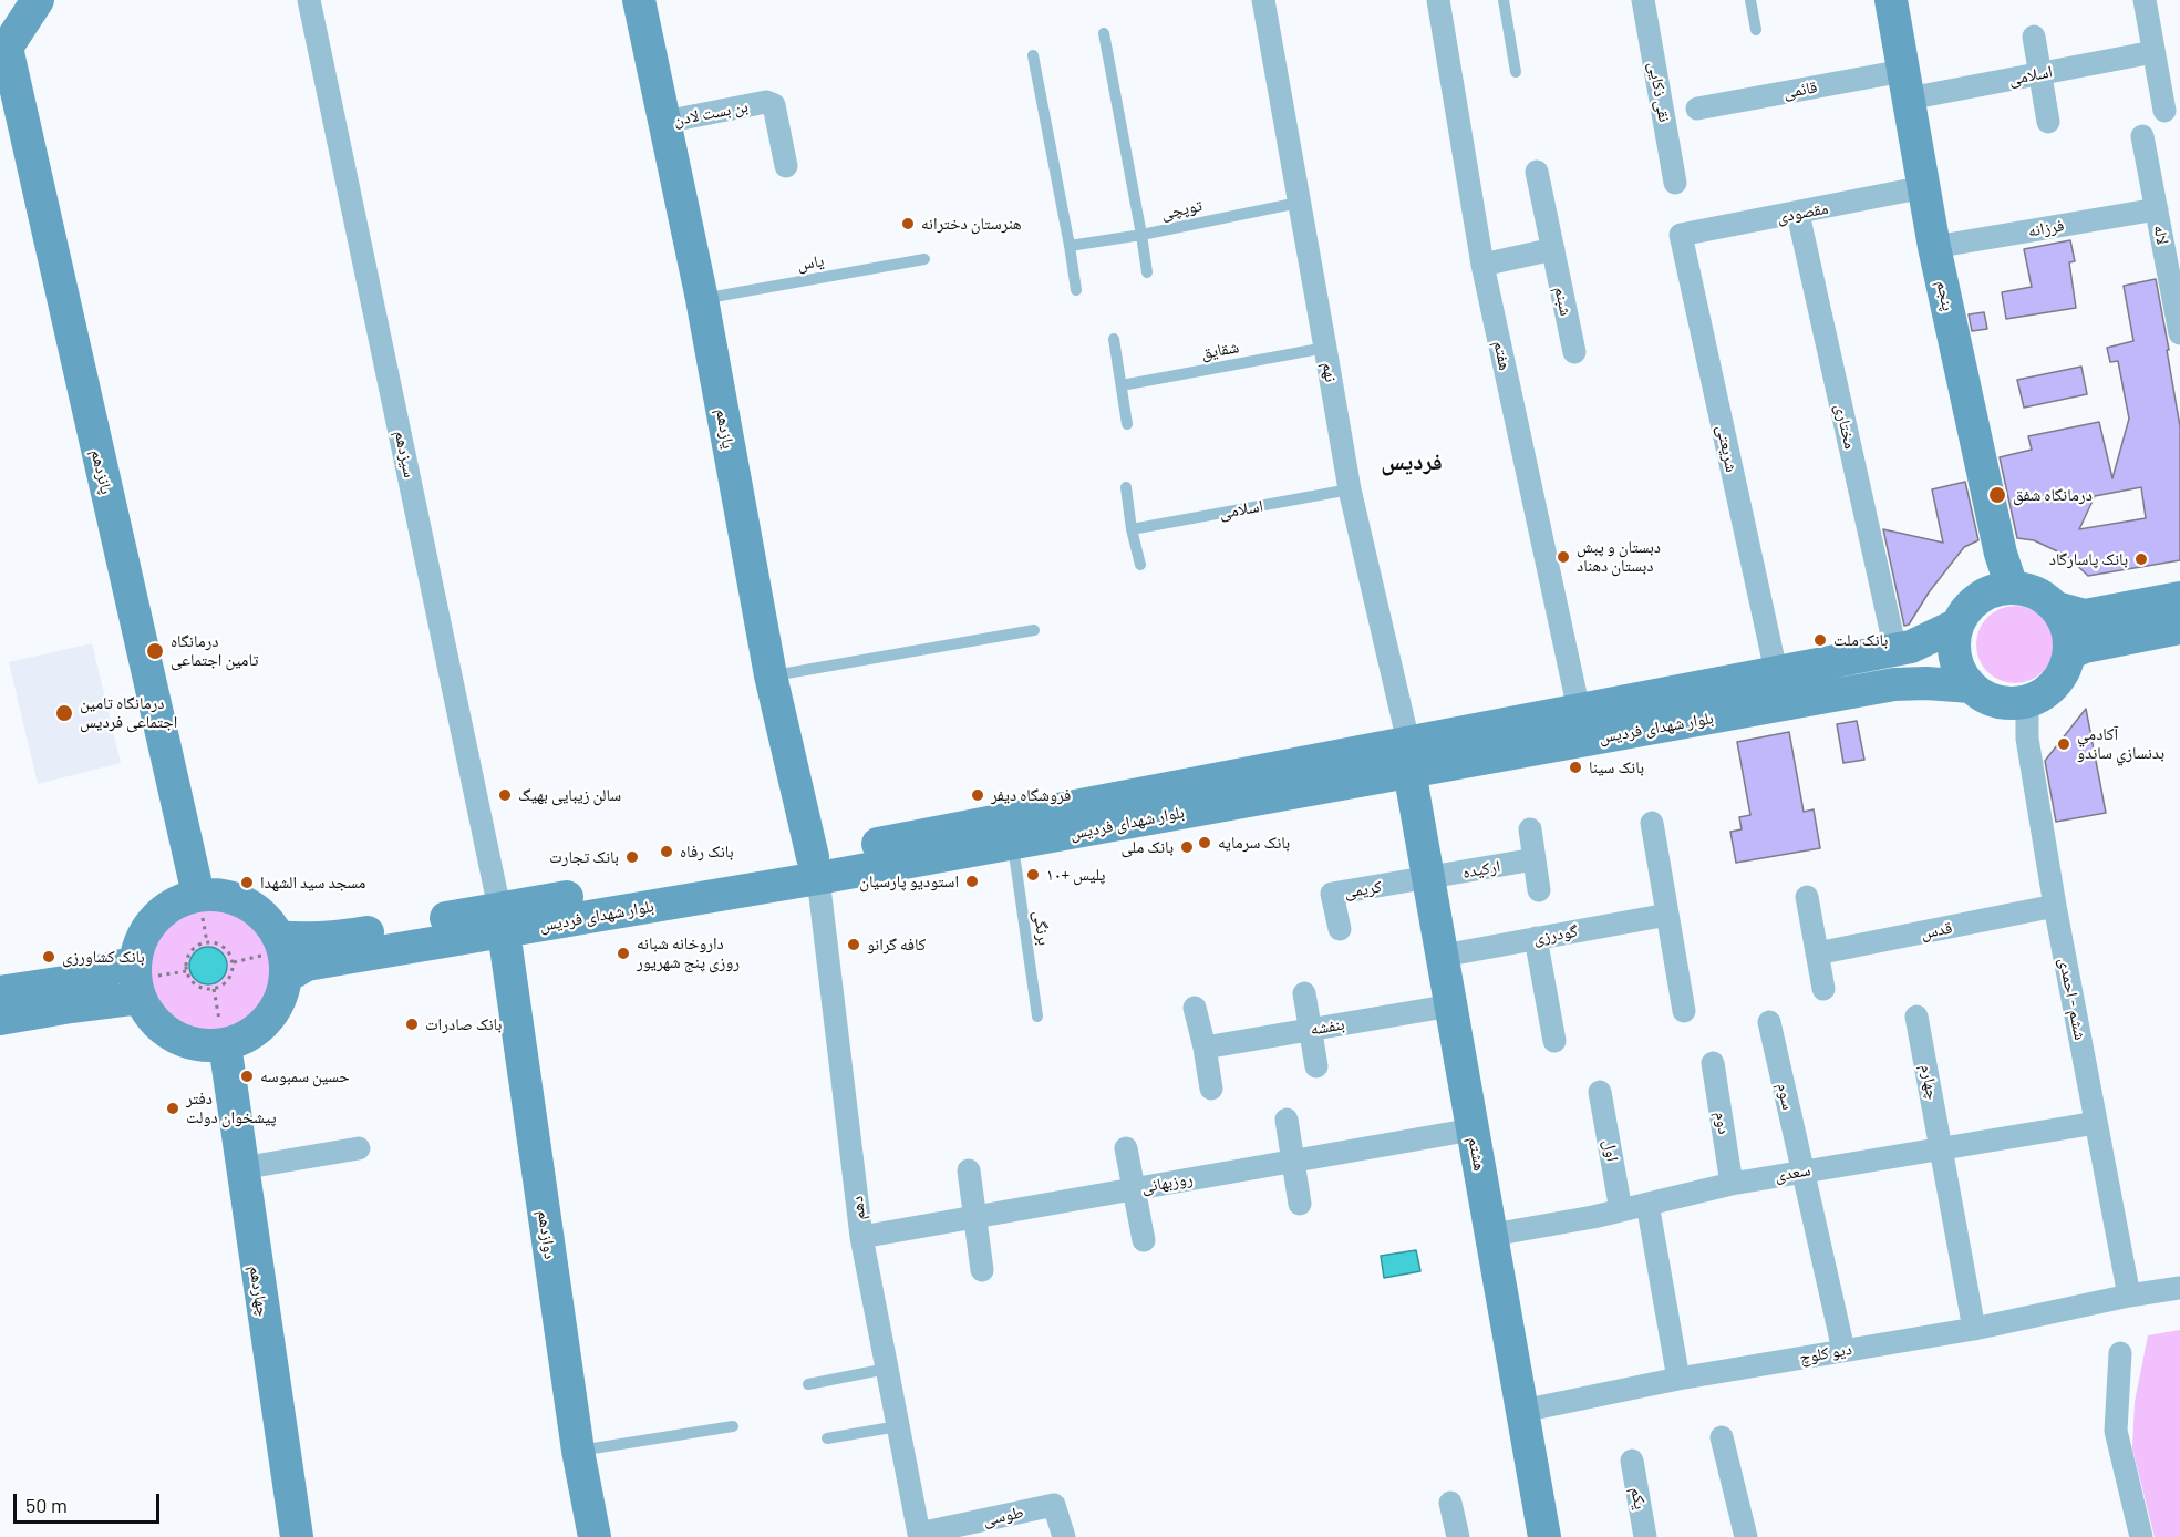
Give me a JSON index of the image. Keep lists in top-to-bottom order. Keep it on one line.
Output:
{"streets":{"main road":["پنجم","یازدهم","پانزدهم","بلوار شهدای فردیس","هشتم","دوازدهم","چهاردهم"],"street":["اسلامی","قائمی","نقی ذکایی","بن بست لادن","مقصودی","فرزانه","لاله","شبنم","هفتم","نهم","مختاری","شریعتی","سیزدهم","ارکیده","کریمی","قدس","گودرزی","ششم - احمدی","بنفشه","چهارم","سوم","دوم","اول","سعدی","روزبهانی","دهم","دیو کلوچ","یکم","طوسی"],"lane":["توپچی","یاس","شقایق","برنگی"]},"crossings":[["اسلامی","قائمی"],["اسلامی","پنجم"],["اسلامی","نهم"],["قائمی","پنجم"],["بن بست لادن","یازدهم"],["توپچی","نهم"],["مقصودی","پنجم"],["مقصودی","مختاری"],["مقصودی","شریعتی"],["فرزانه","لاله"],["فرزانه","پنجم"],["یاس","یازدهم"],["پنجم","بلوار شهدای فردیس"],["پنجم","ششم - احمدی"],["شقایق","نهم"],["هفتم","بلوار شهدای فردیس"],["نهم","بلوار شهدای فردیس"],["نهم","هشتم"],["یازدهم","بلوار شهدای فردیس"],["یازدهم","دهم"],["سیزدهم","بلوار شهدای فردیس"],["سیزدهم","دوازدهم"],["بلوار شهدای فردیس","برنگی"],["بلوار شهدای فردیس","ششم - احمدی"],["بلوار شهدای فردیس","هشتم"],["بلوار شهدای فردیس","دهم"],["بلوار شهدای فردیس","دوازدهم"],["ارکیده","کریمی"],["ارکیده","هشتم"],["کریمی","هشتم"],["قدس","ششم - احمدی"],["گودرزی","هشتم"],["ششم - احمدی","سعدی"],["ششم - احمدی","دیو کلوچ"],["بنفشه","هشتم"],["چهارم","سعدی"],["چهارم","دیو کلوچ"],["سوم","سعدی"],["سوم","دیو کلوچ"],["دوم","سعدی"],["اول","سعدی"],["هشتم","سعدی"],["هشتم","روزبهانی"],["هشتم","دیو کلوچ"],["روزبهانی","دهم"],["دهم","طوسی"]],"districts":["فردیس"],"places":["هنرستان دخترانه","درمانگاه شفق","دبستان و پبش دبستان دهناد","بانک پاسارگاد","بانک ملت","درمانگاه تامین اجتماعى","درمانگاه تامین اجتماعی فردیس","آكادمي بدنسازي ساندو","بانک سینا","سالن زیبایی بهیگ","فروشگاه دیفر","بانک سرمایه","بانک ملی","بانک رفاه","بانک تجارت","پلیس +۱۰","استودیو پارسیان","مسجد سید الشهدا","کافه گرانو","داروخانه شبانه روزی پنج شهریور","بانک کشاورزی","بانک صادرات","حسین سمبوسه","دفتر پیشخوان دولت"],"scale_bar":"50 m"}
